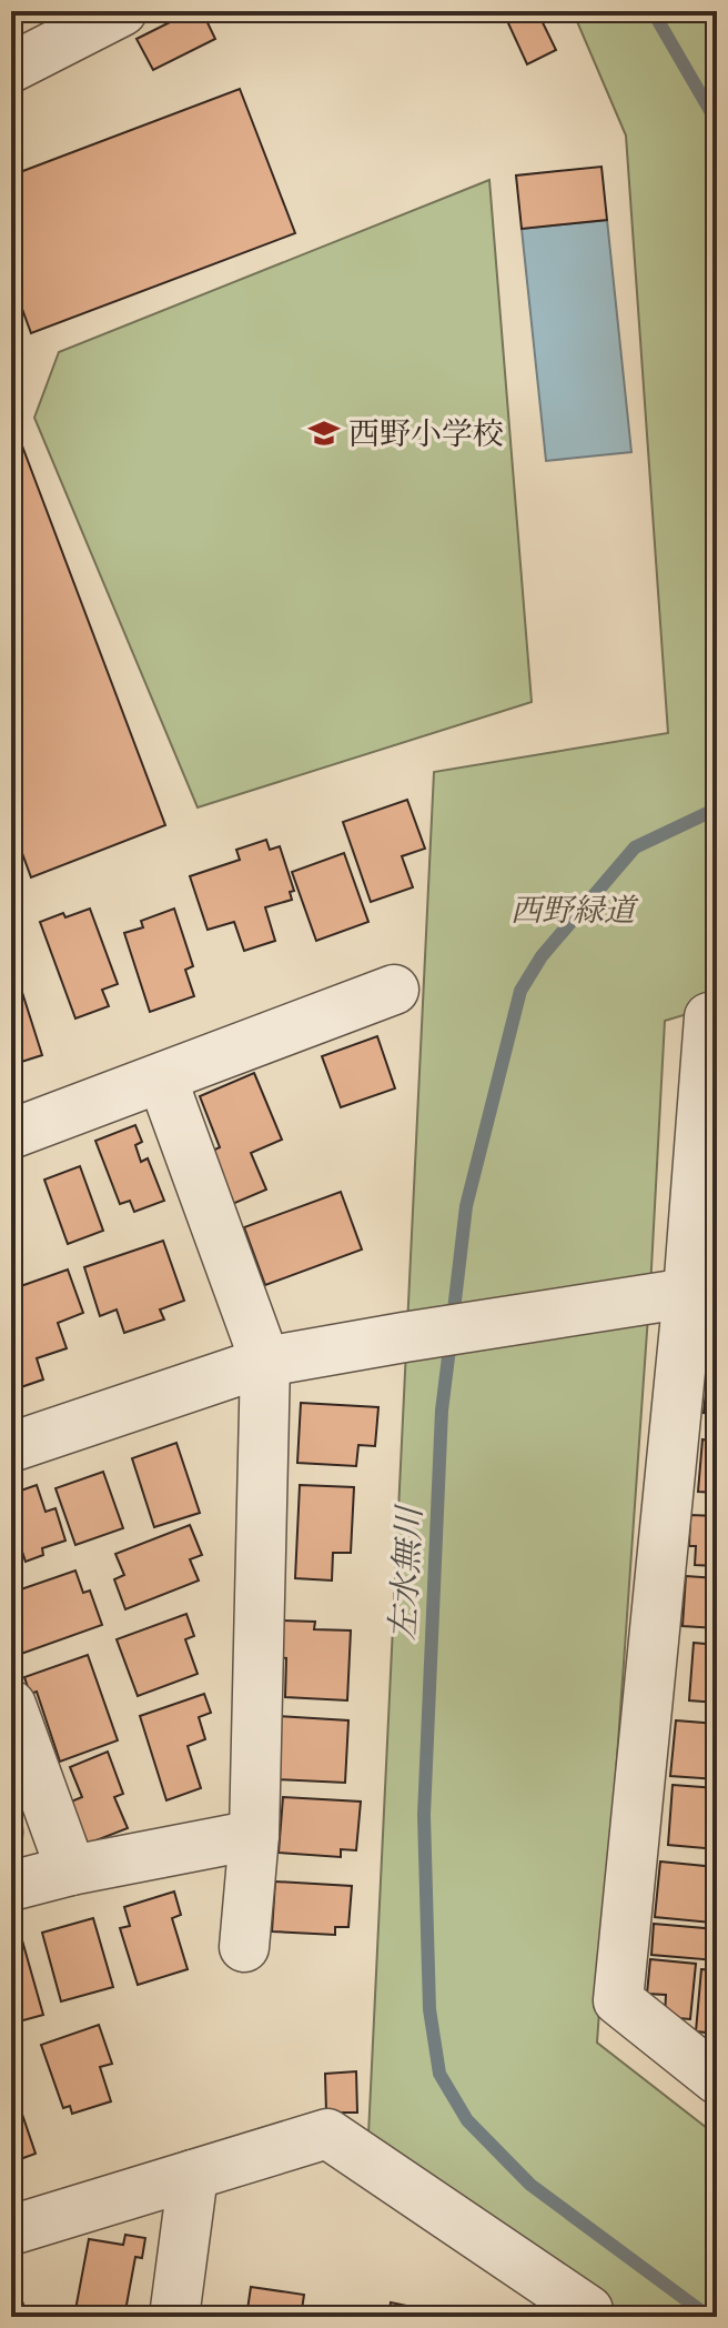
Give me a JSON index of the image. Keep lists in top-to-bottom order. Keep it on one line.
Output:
{"water":["左水無川"],"parks":["西野緑道"],"places":{"school or university":["西野小学校"]}}
